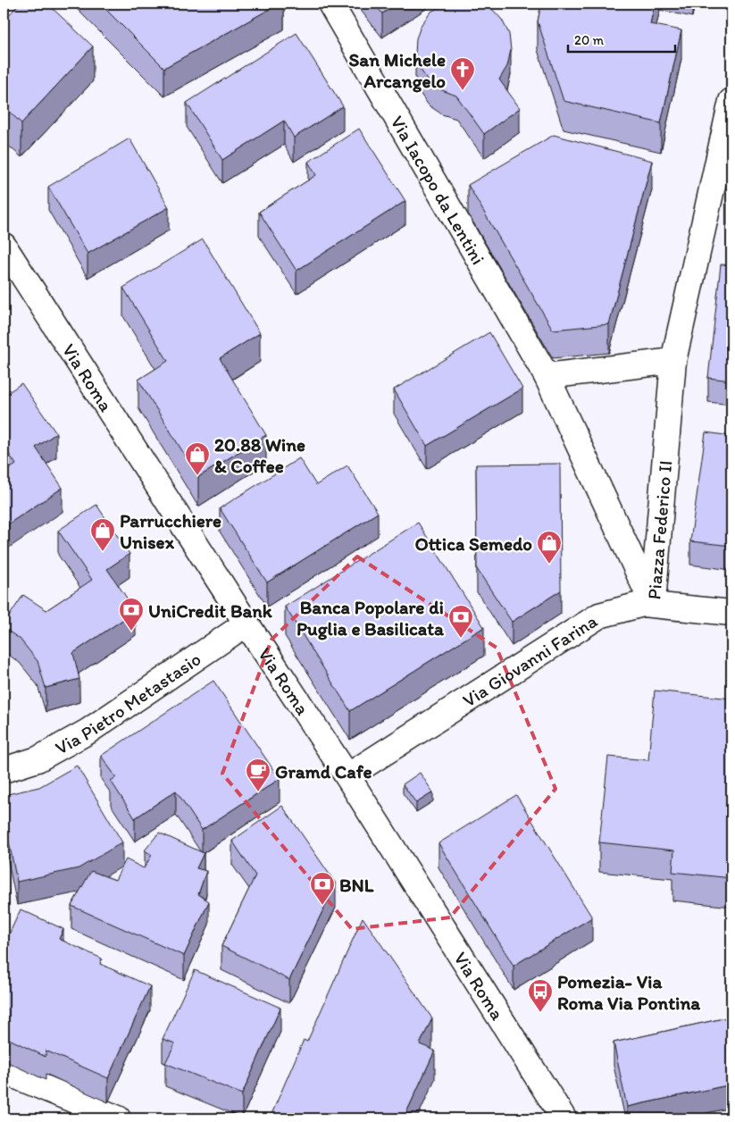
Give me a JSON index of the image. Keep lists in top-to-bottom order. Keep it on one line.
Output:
{"streets":{"street":["Via Iacopo da Lentini","Via Roma","Piazza Federico II","Via Giovanni Farina","Via Pietro Metastasio"]},"crossings":[["Via Iacopo da Lentini","Piazza Federico II"],["Via Roma","Via Giovanni Farina"],["Via Roma","Via Pietro Metastasio"],["Piazza Federico II","Via Giovanni Farina"]],"places":{"church":["San Michele Arcangelo"],"shop":["20.88 Wine & Coffee","Parrucchiere Unisex","Ottica Semedo"],"bank":["UniCredit Bank","Banca Popolare di Puglia e Basilicata","BNL"],"cafe":["Gramd Cafe"],"bus stop":["Pomezia- Via Roma Via Pontina"]},"scale_bar":"20 m"}
